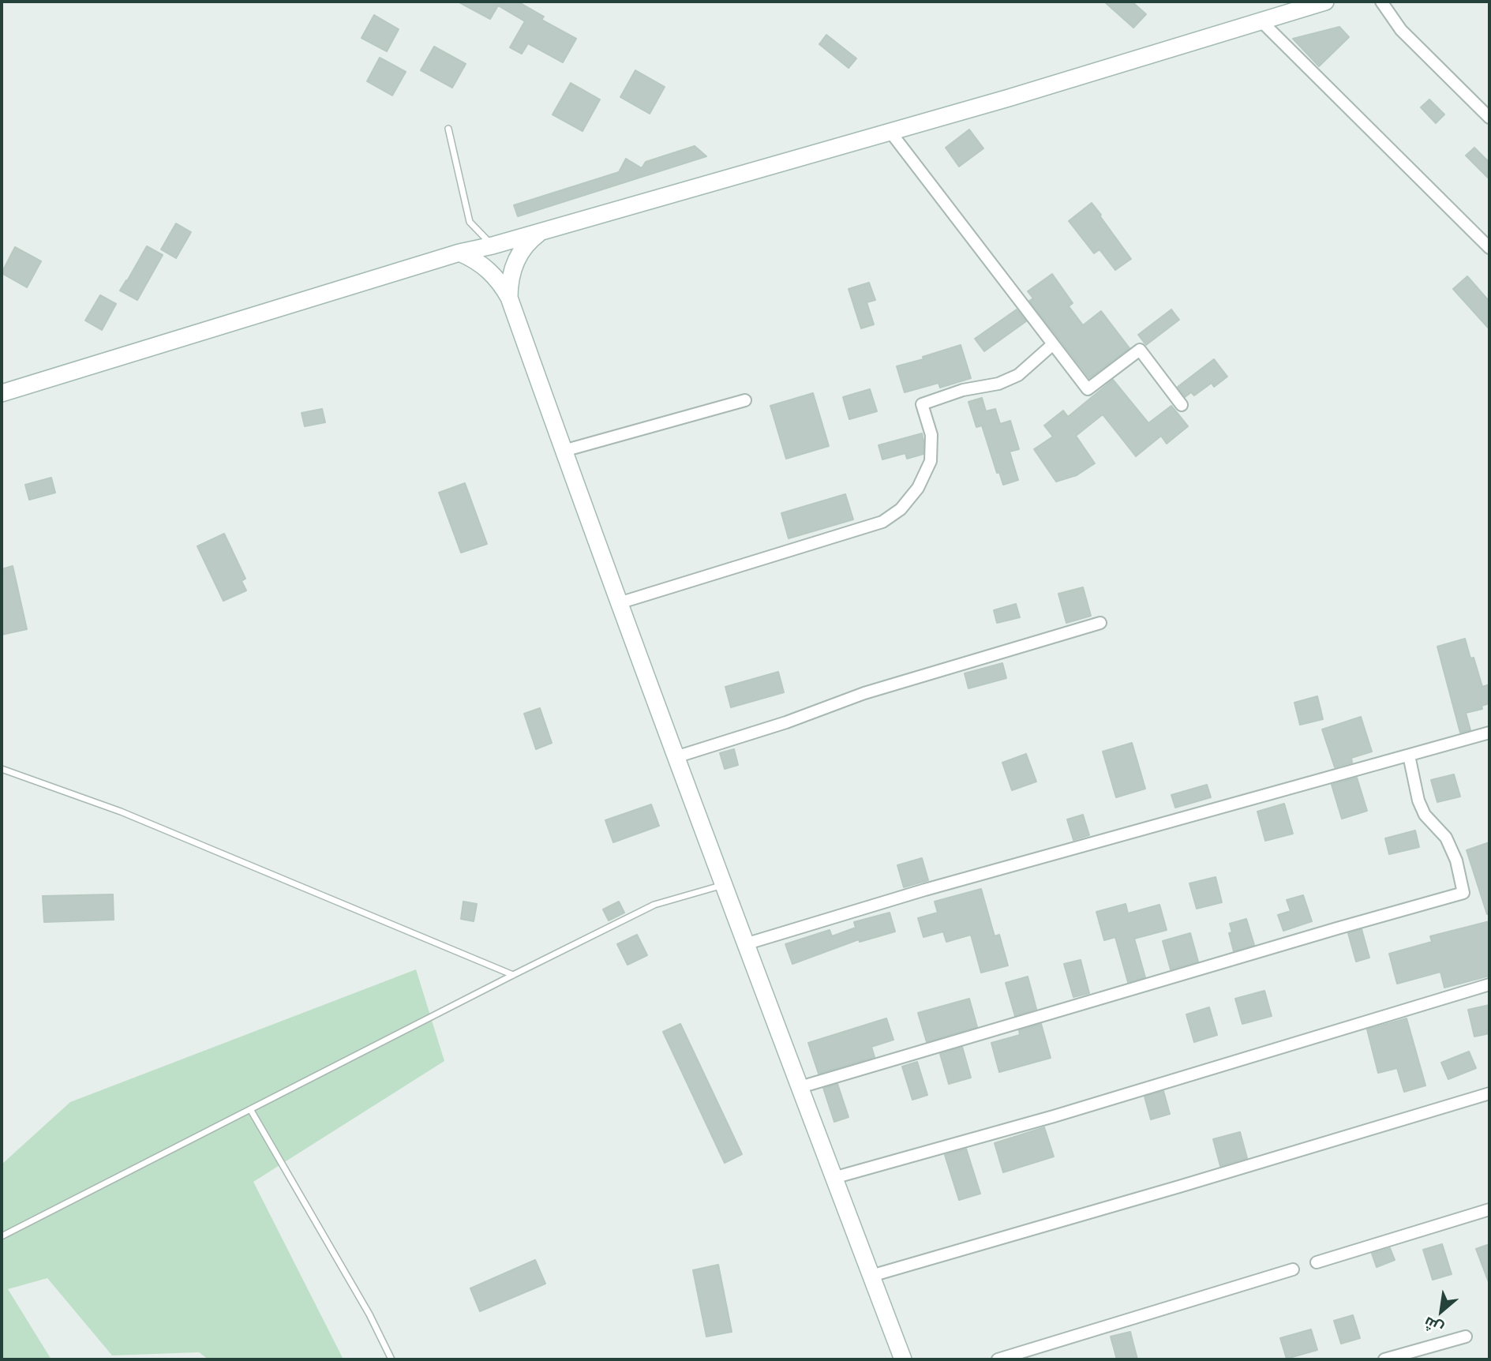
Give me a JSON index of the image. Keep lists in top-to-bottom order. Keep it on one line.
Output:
{"north":"bottom left"}
